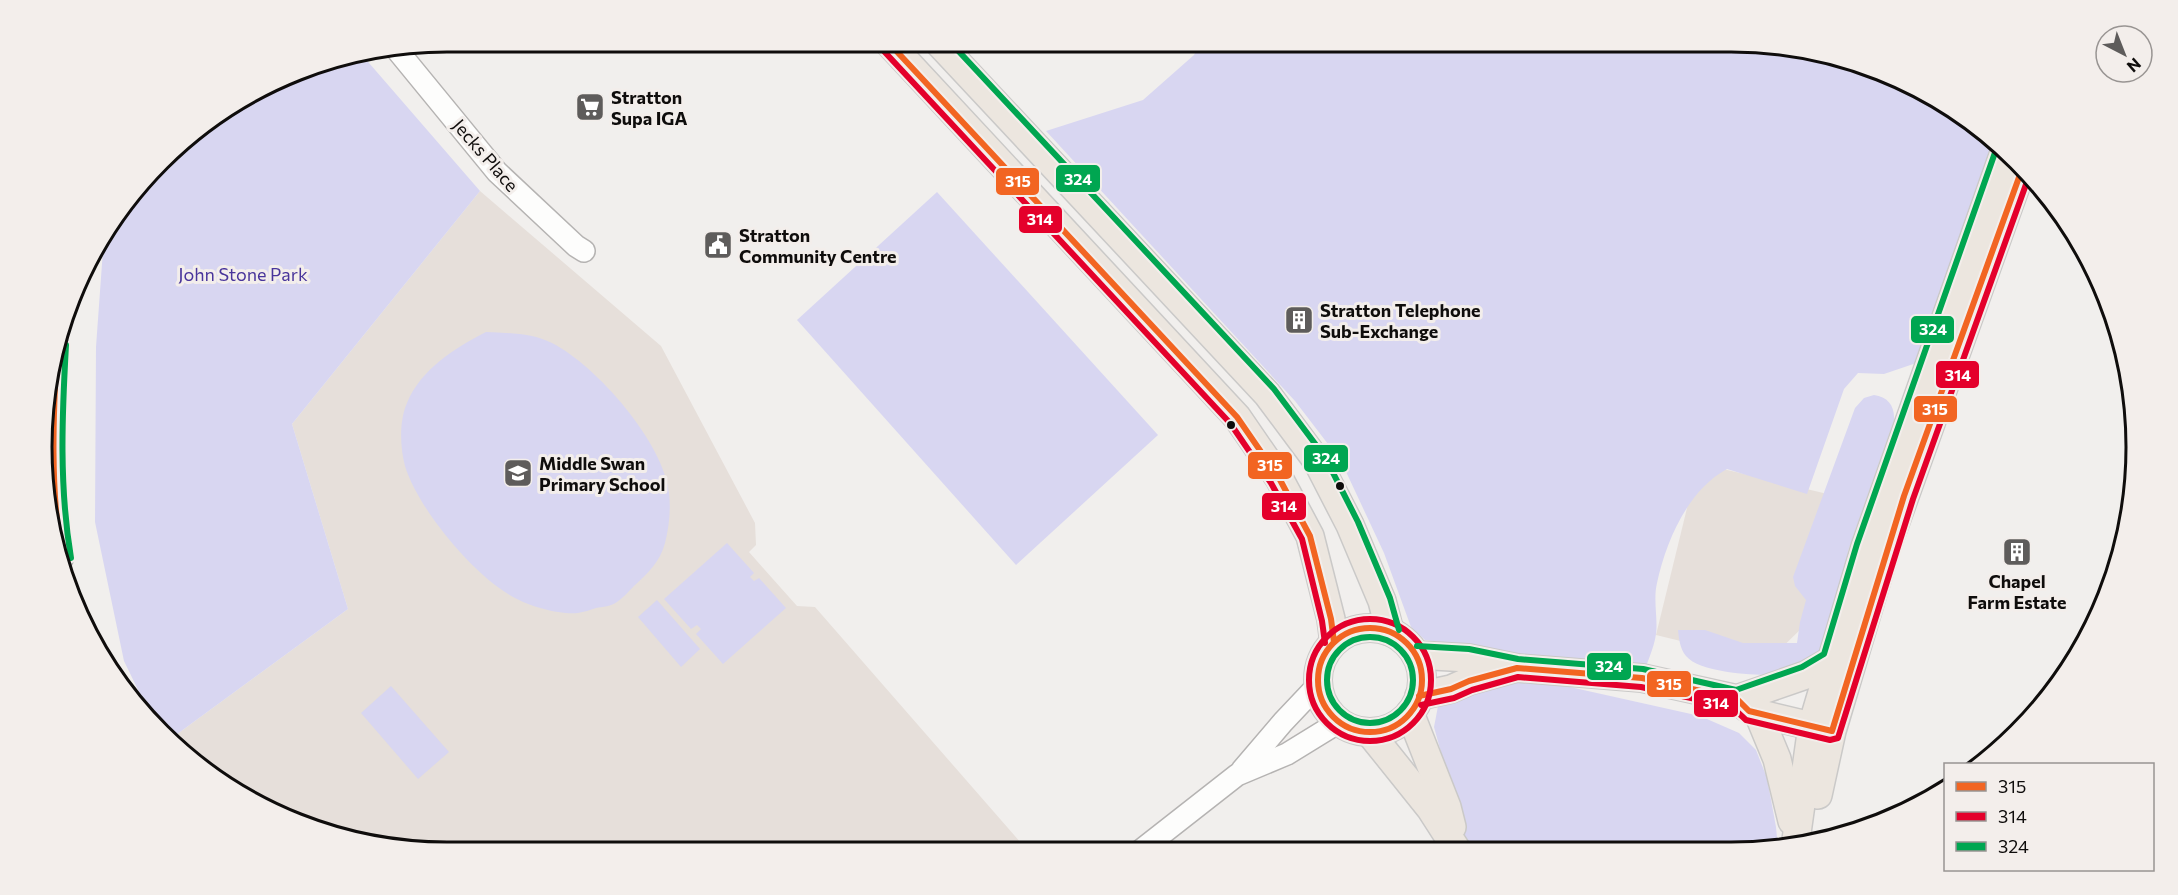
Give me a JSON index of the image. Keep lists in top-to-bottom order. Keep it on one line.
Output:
{"streets":{"street":["Jecks Place"]},"parks":["John Stone Park"],"places":{"supermarket":["Stratton Supa IGA"],"public building":["Stratton Community Centre"],"building":["Stratton Telephone Sub-Exchange","Chapel Farm Estate"],"school or university":["Middle Swan Primary School"]},"lines":["transit line 315","transit line 314","transit line 324"],"legend":["315","314","324"],"north":"bottom right"}
